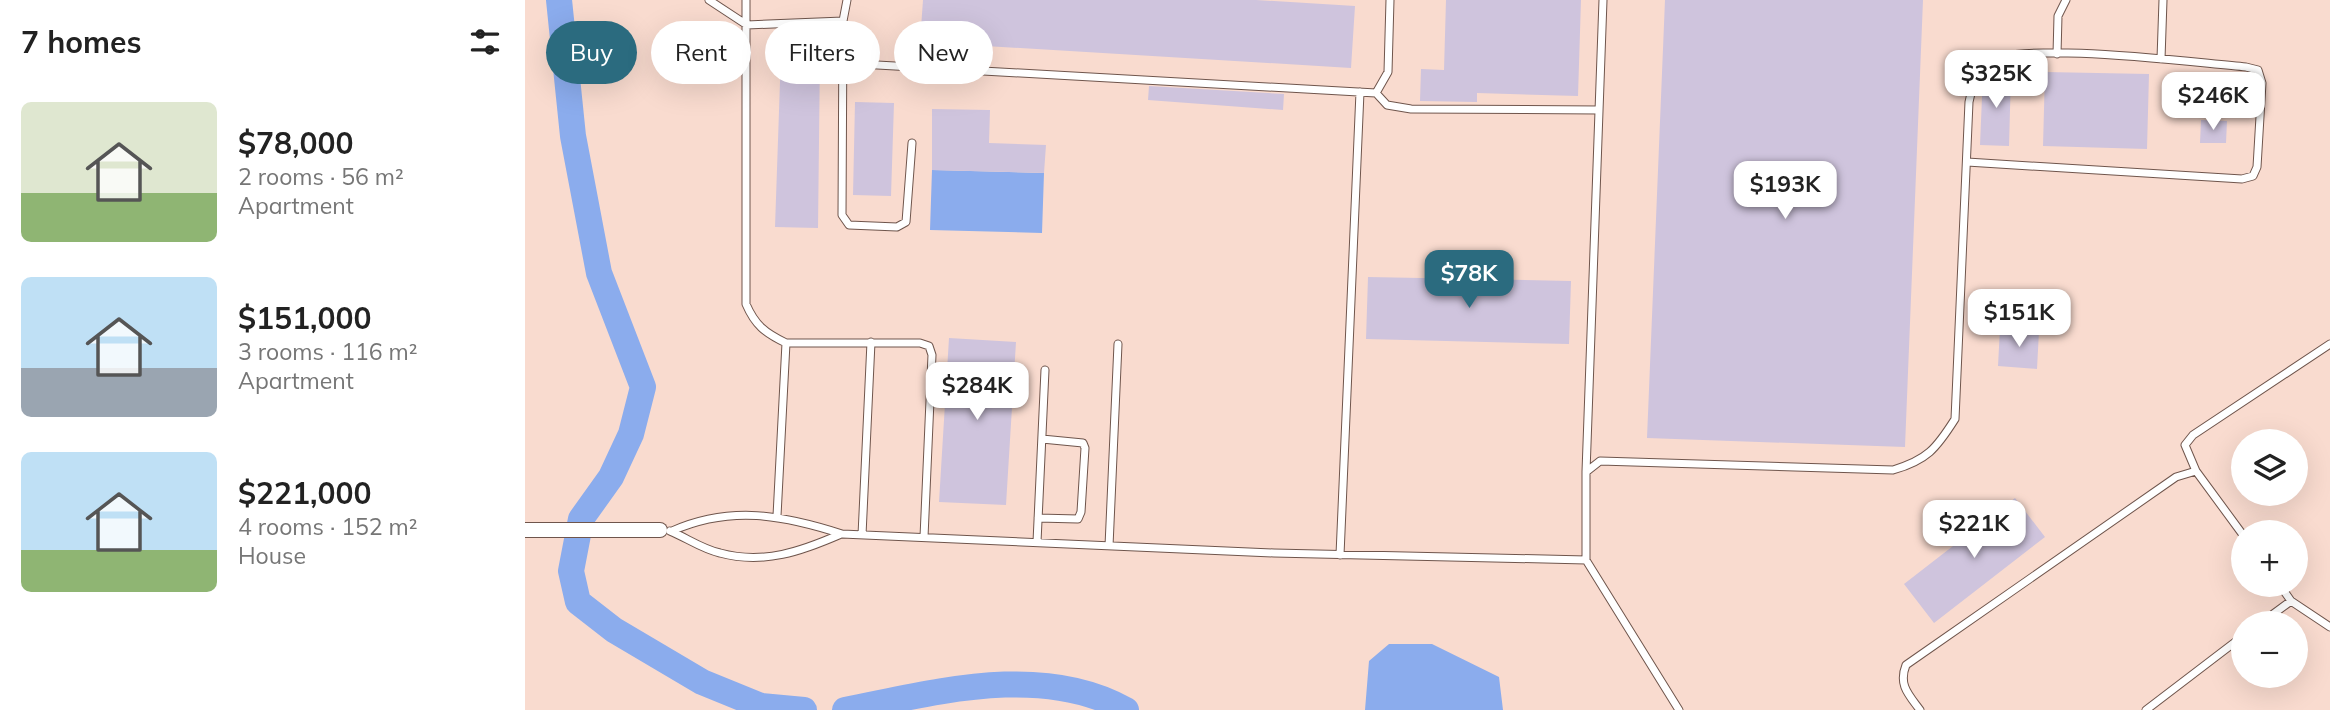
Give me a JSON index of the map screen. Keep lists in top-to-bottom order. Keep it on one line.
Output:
{"page":{"heading":"7 homes","chip":["Buy","Rent","Filters","New"],"price":["$325K","$246K","$193K","$78K","$151K","$284K","$221K"],"list":[{"name":"$78,000","note":"2 rooms · 56 m² · Apartment"},{"name":"$151,000","note":"3 rooms · 116 m² · Apartment"},{"name":"$221,000","note":"4 rooms · 152 m² · House"}],"map_buttons":["+","−"]}}
